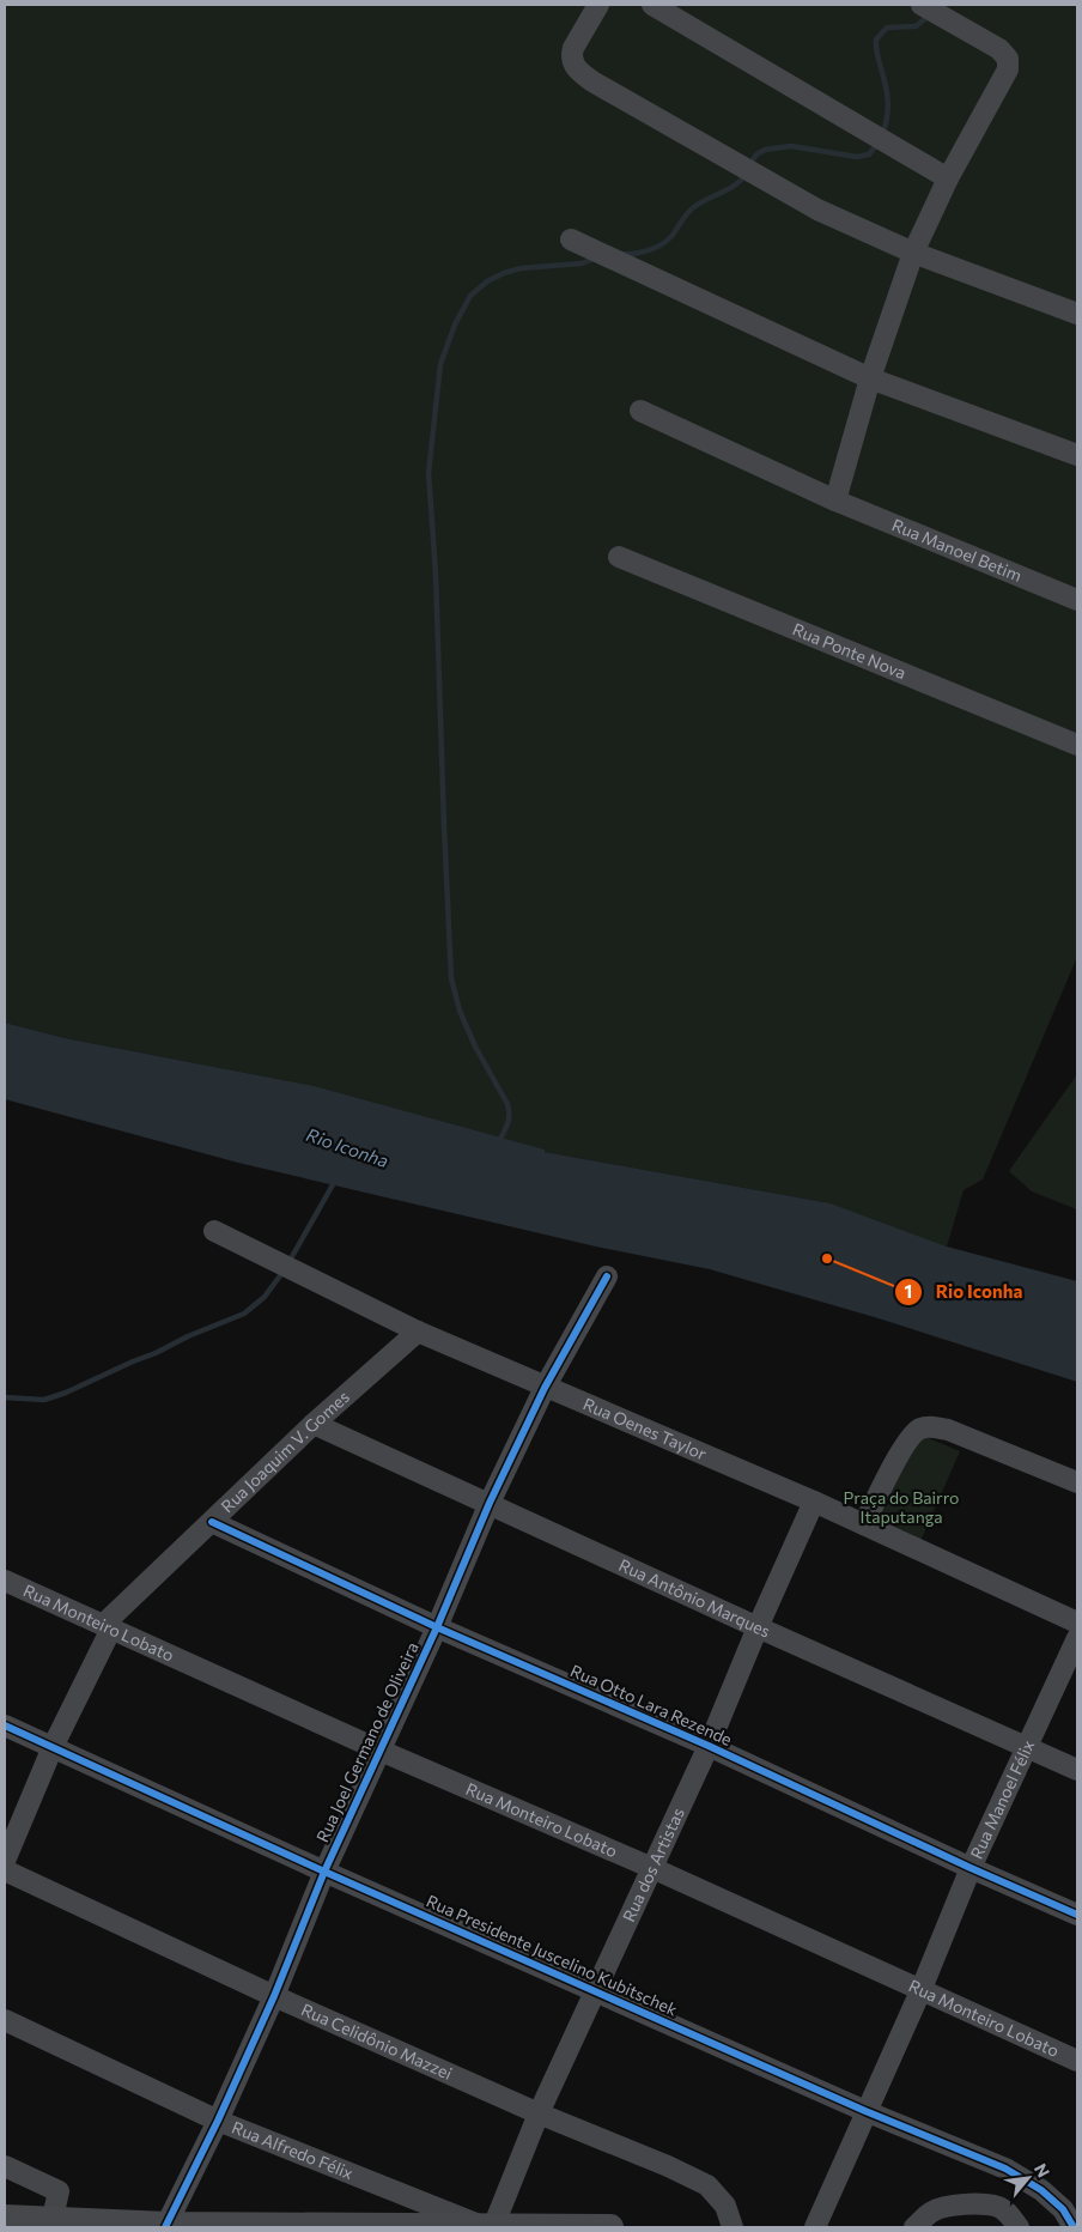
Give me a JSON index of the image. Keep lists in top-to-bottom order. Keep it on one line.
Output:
{"streets":{"street":["Rua Manoel Betim","Rua Ponte Nova","Rua Oenes Taylor","Rua Joaquim V. Gomes","Rua Antônio Marques","Rua Monteiro Lobato","Rua Otto Lara Rezende","Rua Joel Germano de Oliveira","Rua Manoel Félix","Rua dos Artistas","Rua Presidente Juscelino Kubitschek","Rua Celidônio Mazzei","Rua Alfredo Félix"]},"crossings":[["Rua Oenes Taylor","Rua Joaquim V. Gomes"],["Rua Oenes Taylor","Rua Joel Germano de Oliveira"],["Rua Oenes Taylor","Rua dos Artistas"],["Rua Joaquim V. Gomes","Rua Antônio Marques"],["Rua Joaquim V. Gomes","Rua Monteiro Lobato"],["Rua Joaquim V. Gomes","Rua Otto Lara Rezende"],["Rua Joaquim V. Gomes","Rua Presidente Juscelino Kubitschek"],["Rua Antônio Marques","Rua Joel Germano de Oliveira"],["Rua Antônio Marques","Rua Manoel Félix"],["Rua Antônio Marques","Rua dos Artistas"],["Rua Monteiro Lobato","Rua Joel Germano de Oliveira"],["Rua Monteiro Lobato","Rua Manoel Félix"],["Rua Monteiro Lobato","Rua dos Artistas"],["Rua Otto Lara Rezende","Rua Joel Germano de Oliveira"],["Rua Otto Lara Rezende","Rua Manoel Félix"],["Rua Otto Lara Rezende","Rua dos Artistas"],["Rua Joel Germano de Oliveira","Rua Presidente Juscelino Kubitschek"],["Rua Joel Germano de Oliveira","Rua Celidônio Mazzei"],["Rua Joel Germano de Oliveira","Rua Alfredo Félix"],["Rua Manoel Félix","Rua Presidente Juscelino Kubitschek"],["Rua dos Artistas","Rua Presidente Juscelino Kubitschek"],["Rua dos Artistas","Rua Celidônio Mazzei"]],"water":["Rio Iconha"],"parks":["Praça do Bairro Itaputanga"],"places":["Rio Iconha"],"north":"top right"}
